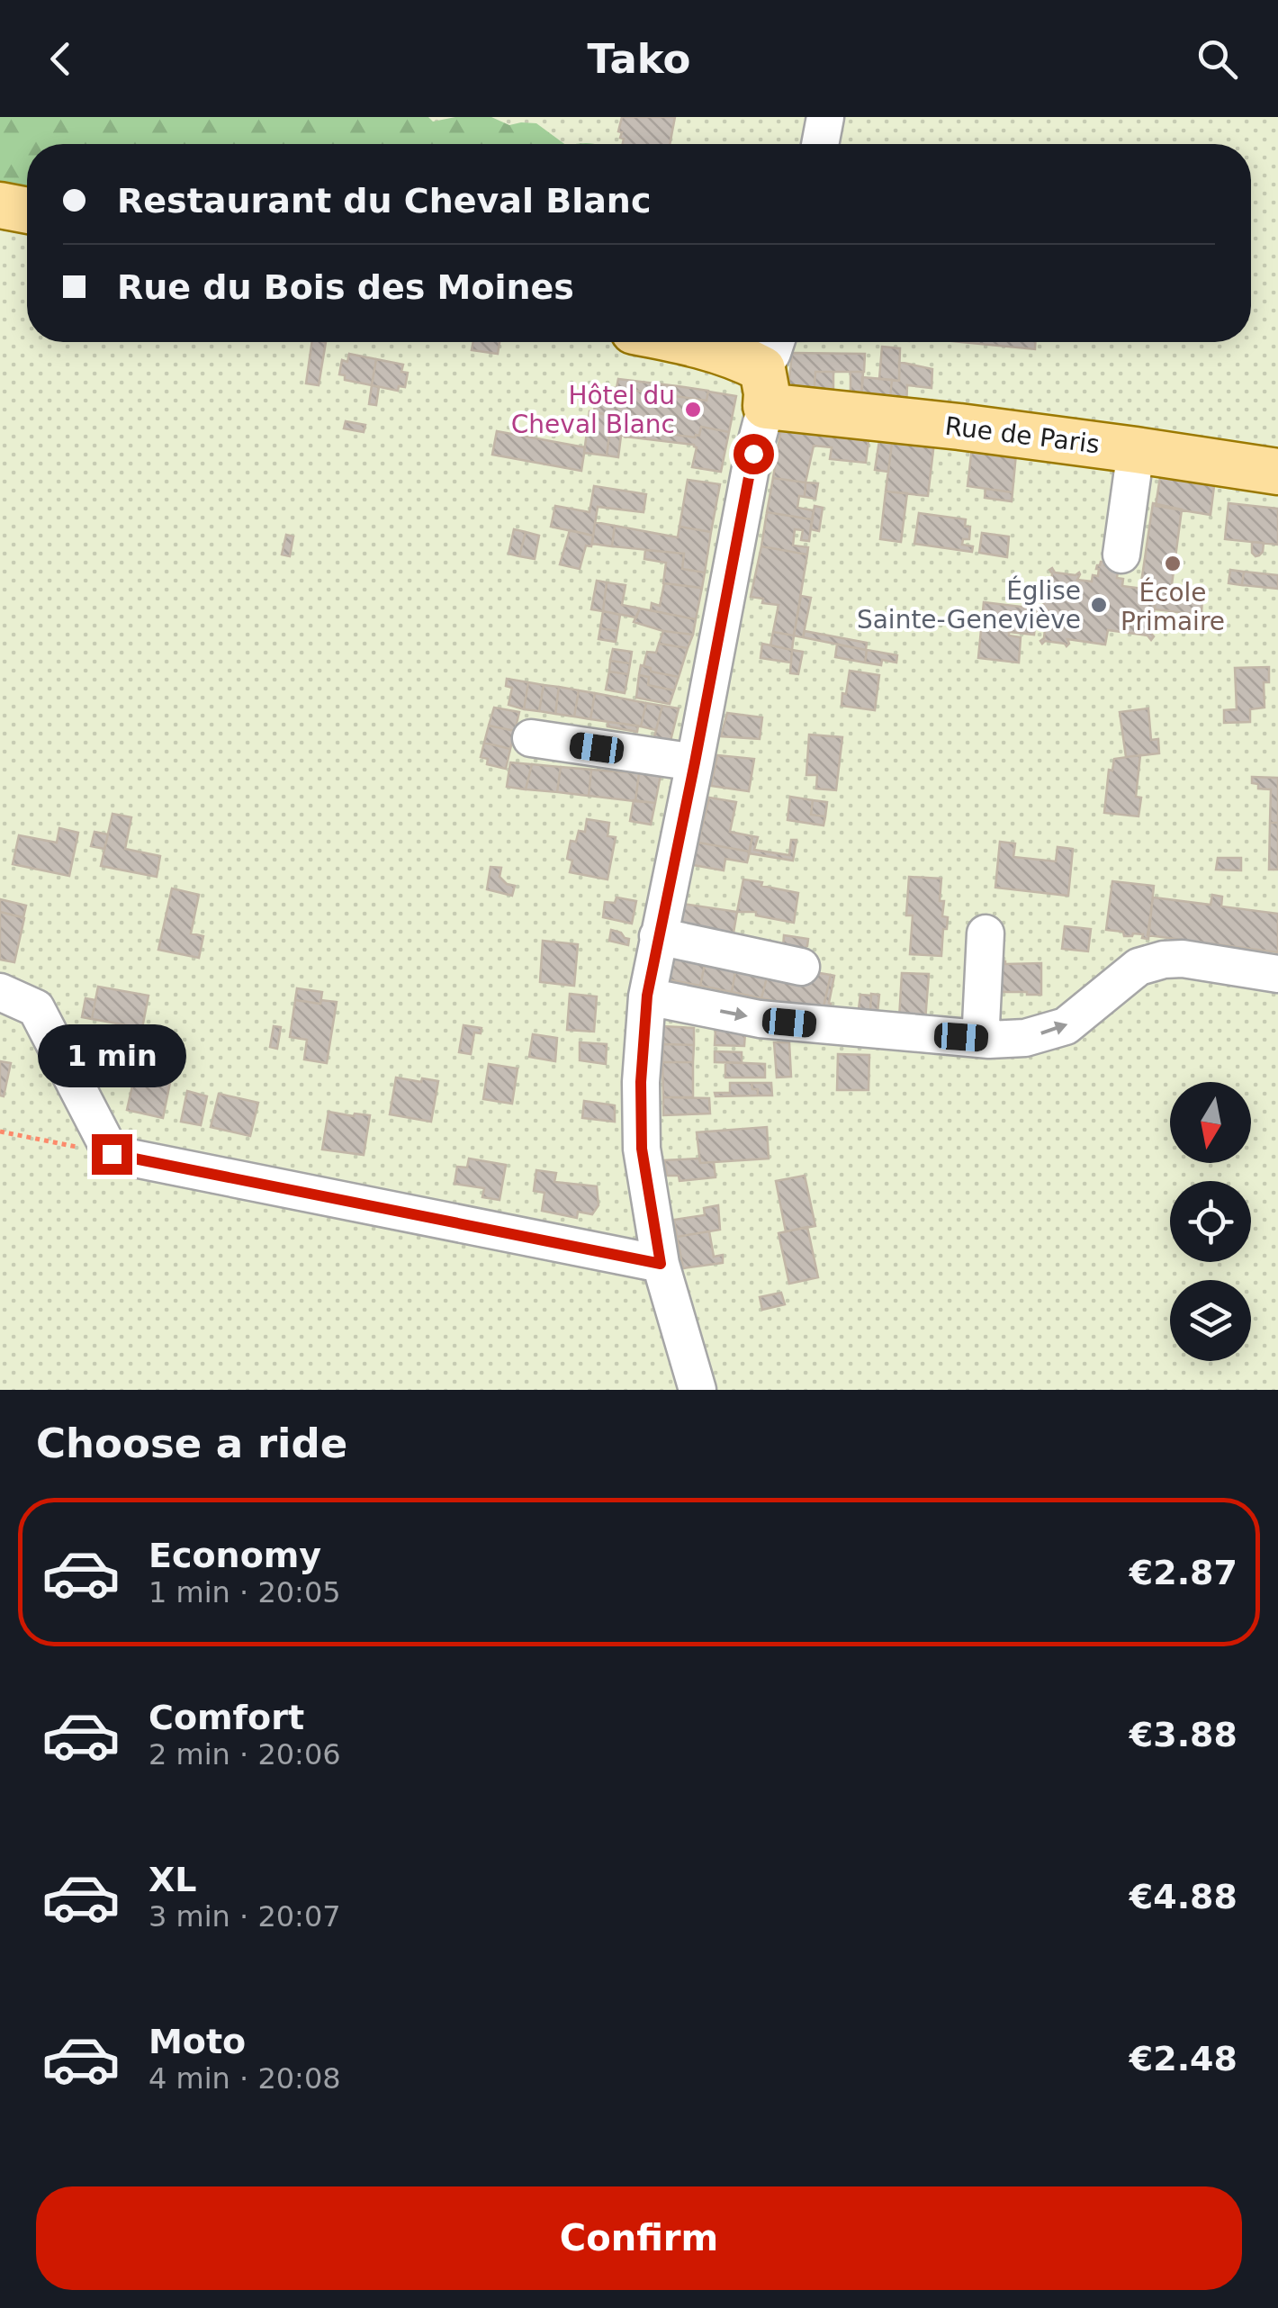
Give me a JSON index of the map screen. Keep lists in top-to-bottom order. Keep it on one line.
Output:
{"streets":{"main road":["Rue de Paris"]},"places":["Hôtel du Cheval Blanc","École Primaire","Église Sainte-Geneviève"],"north":"bottom","page":{"header":"Tako","banner":["Restaurant du Cheval Blanc","Rue du Bois des Moines"],"bubble":"1 min","heading":"Choose a ride","list":[{"name":"Economy","note":"1 min · 20:05","value":"€2.87"},{"name":"Comfort","note":"2 min · 20:06","value":"€3.88"},{"name":"XL","note":"3 min · 20:07","value":"€4.88"},{"name":"Moto","note":"4 min · 20:08","value":"€2.48"}],"buttons":"Confirm"}}
